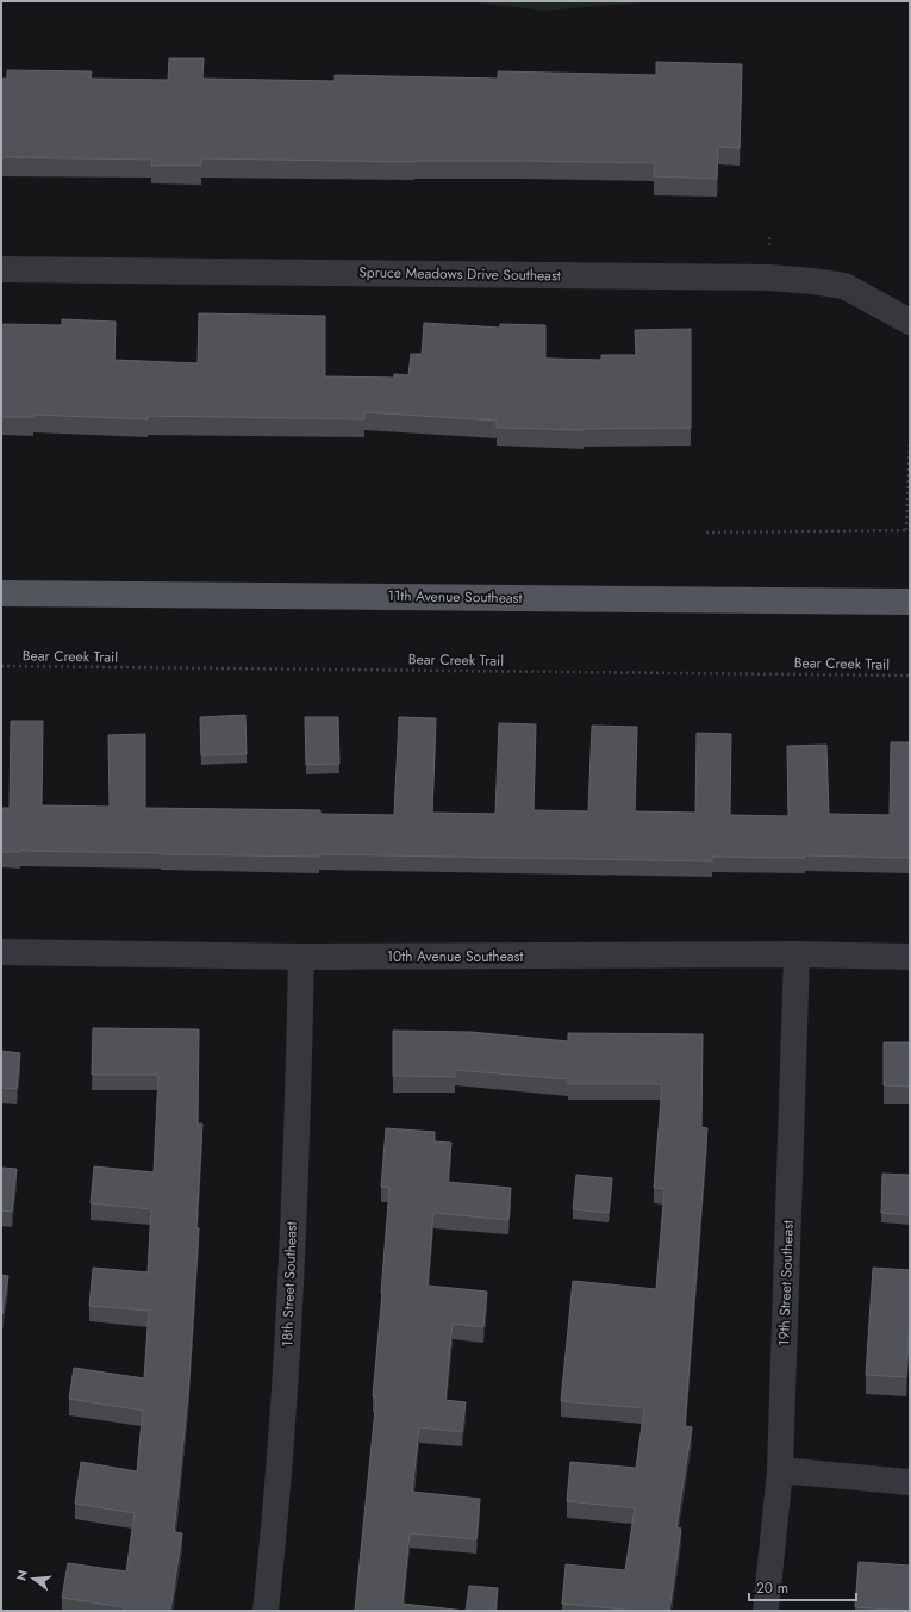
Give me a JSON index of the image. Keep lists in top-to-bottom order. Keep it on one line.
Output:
{"streets":{"main road":["11th Avenue Southeast"],"street":["Spruce Meadows Drive Southeast","10th Avenue Southeast","19th Street Southeast","18th Street Southeast"],"path":["Bear Creek Trail"]},"crossings":[["10th Avenue Southeast","19th Street Southeast"],["10th Avenue Southeast","18th Street Southeast"]],"scale_bar":"20 m","north":"left"}
